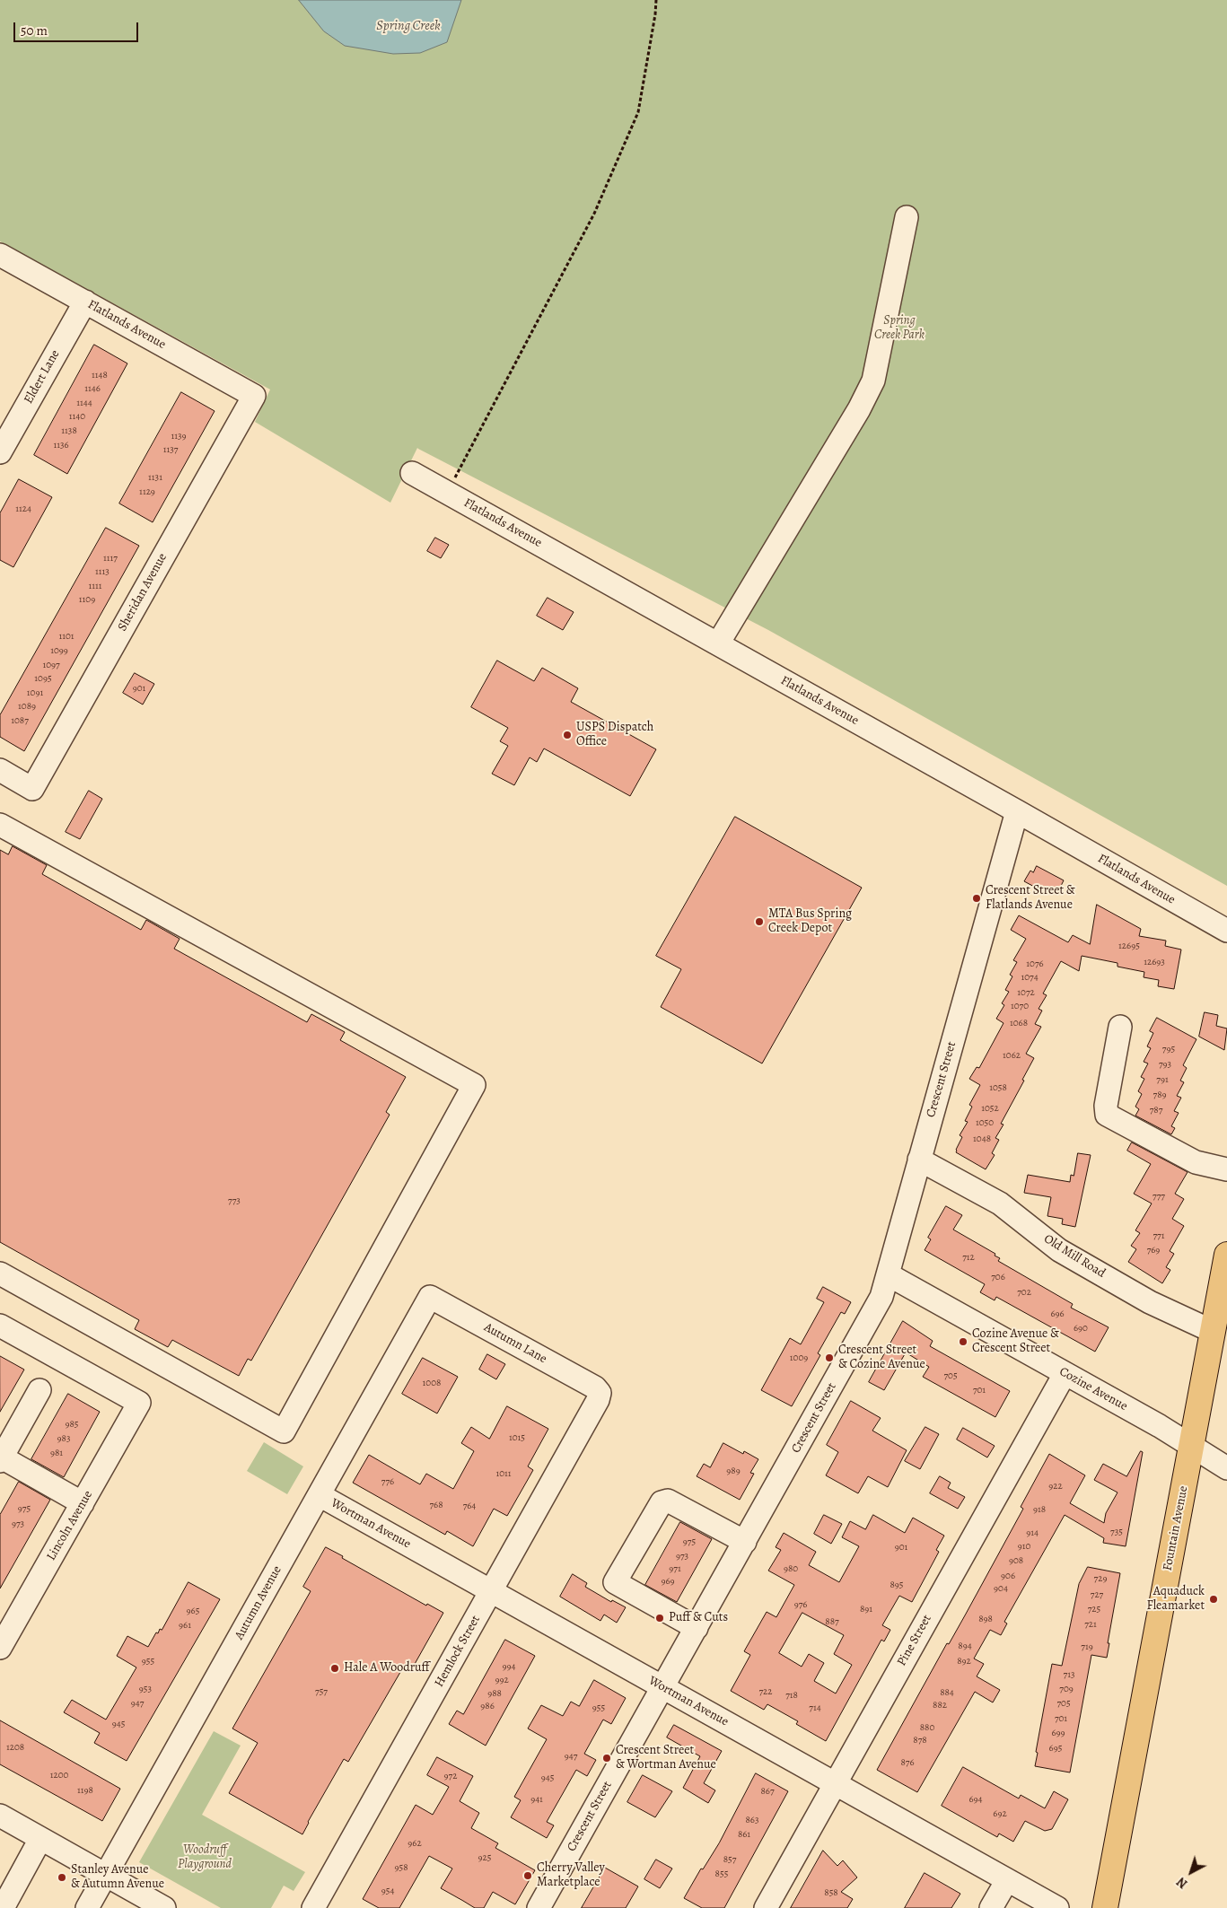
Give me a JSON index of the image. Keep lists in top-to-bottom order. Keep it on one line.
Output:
{"streets":{"main road":["Fountain Avenue"],"street":["Flatlands Avenue","Eldert Lane","Sheridan Avenue","Crescent Street","Old Mill Road","Autumn Lane","Cozine Avenue","Wortman Avenue","Lincoln Avenue","Autumn Avenue","Pine Street","Hemlock Street"]},"crossings":[["Flatlands Avenue","Eldert Lane"],["Flatlands Avenue","Sheridan Avenue"],["Flatlands Avenue","Crescent Street"],["Crescent Street","Old Mill Road"],["Crescent Street","Cozine Avenue"],["Crescent Street","Wortman Avenue"],["Old Mill Road","Fountain Avenue"],["Autumn Lane","Autumn Avenue"],["Autumn Lane","Hemlock Street"],["Cozine Avenue","Fountain Avenue"],["Cozine Avenue","Pine Street"],["Wortman Avenue","Autumn Avenue"],["Wortman Avenue","Pine Street"],["Wortman Avenue","Hemlock Street"]],"water":["Spring Creek"],"parks":["Spring Creek Park","Woodruff Playground"],"places":["USPS Dispatch Office","Crescent Street & Flatlands Avenue","MTA Bus Spring Creek Depot","Cozine Avenue & Crescent Street","Crescent Street & Cozine Avenue","Aquaduck Fleamarket","Puff & Cuts","Hale A Woodruff","Crescent Street & Wortman Avenue","Cherry Valley Marketplace","Stanley Avenue & Autumn Avenue"],"house_numbers":["1148","1146","1144","1140","1138","1139","1136","1137","1131","1129","1124","1117","1113","1111","1109","1101","1099","1097","1095","901","1091","1089","1087","12695","12693","1076","1074","1072","1070","1068","795","1062","793","791","1058","789","1052","787","1050","1048","777","773","771","769","712","706","702","696","690","1009","705","1008","701","985","1015","983","981","989","1011","776","922","768","764","975","918","973","735","914","975","910","901","973","908","971","980","906","729","969","895","904","727","976","891","725","965","898","887","721","961","894","719","955","892","994","713","992","953","709","757","722","884","988","718","947","705","882","986","955","714","701","945","880","699","878","1208","695","947","876","1200","972","945","1198","867","941","694","692","863","861","962","925","857","958","855","954","858"],"scale_bar":"50 m","north":"bottom left"}
